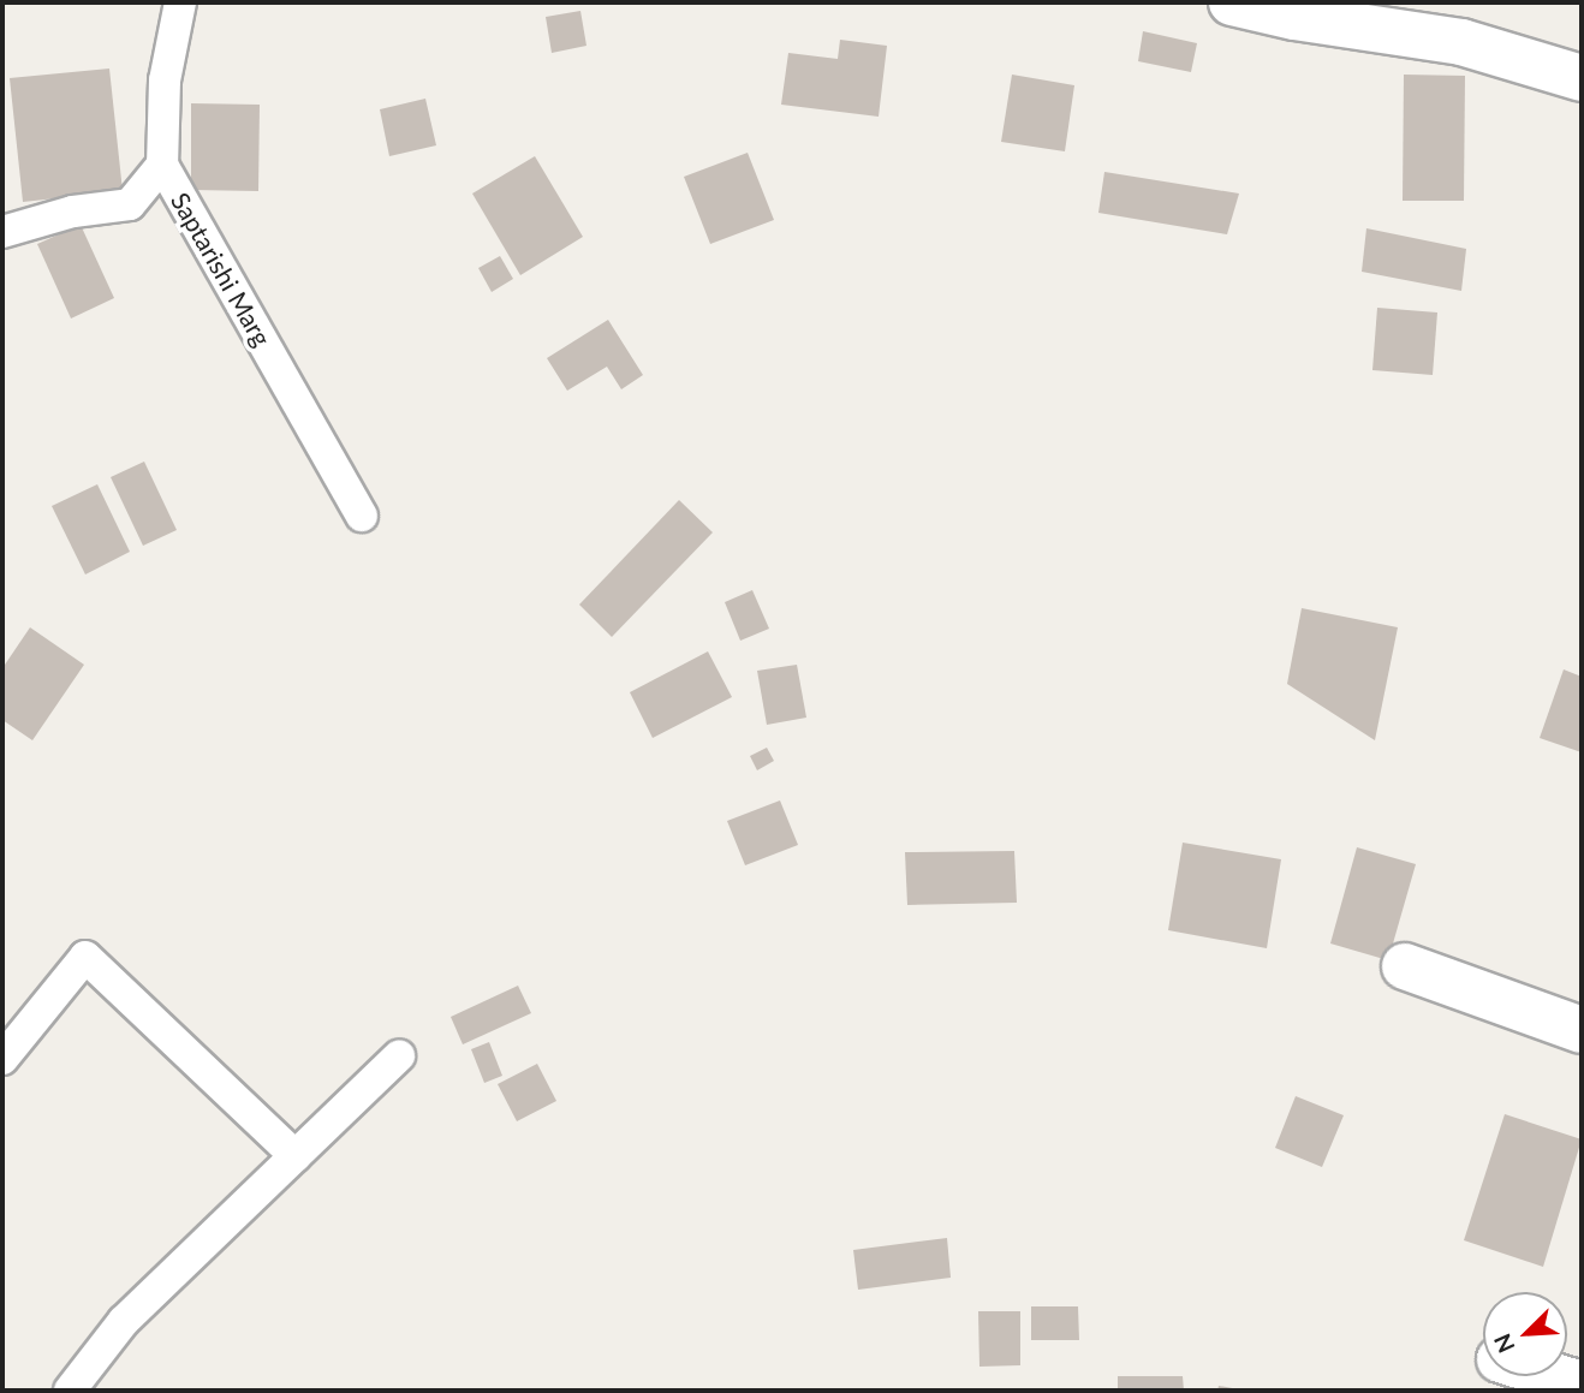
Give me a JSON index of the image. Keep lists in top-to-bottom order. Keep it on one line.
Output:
{"streets":{"lane":["Saptarishi Marg"]},"north":"bottom left"}
